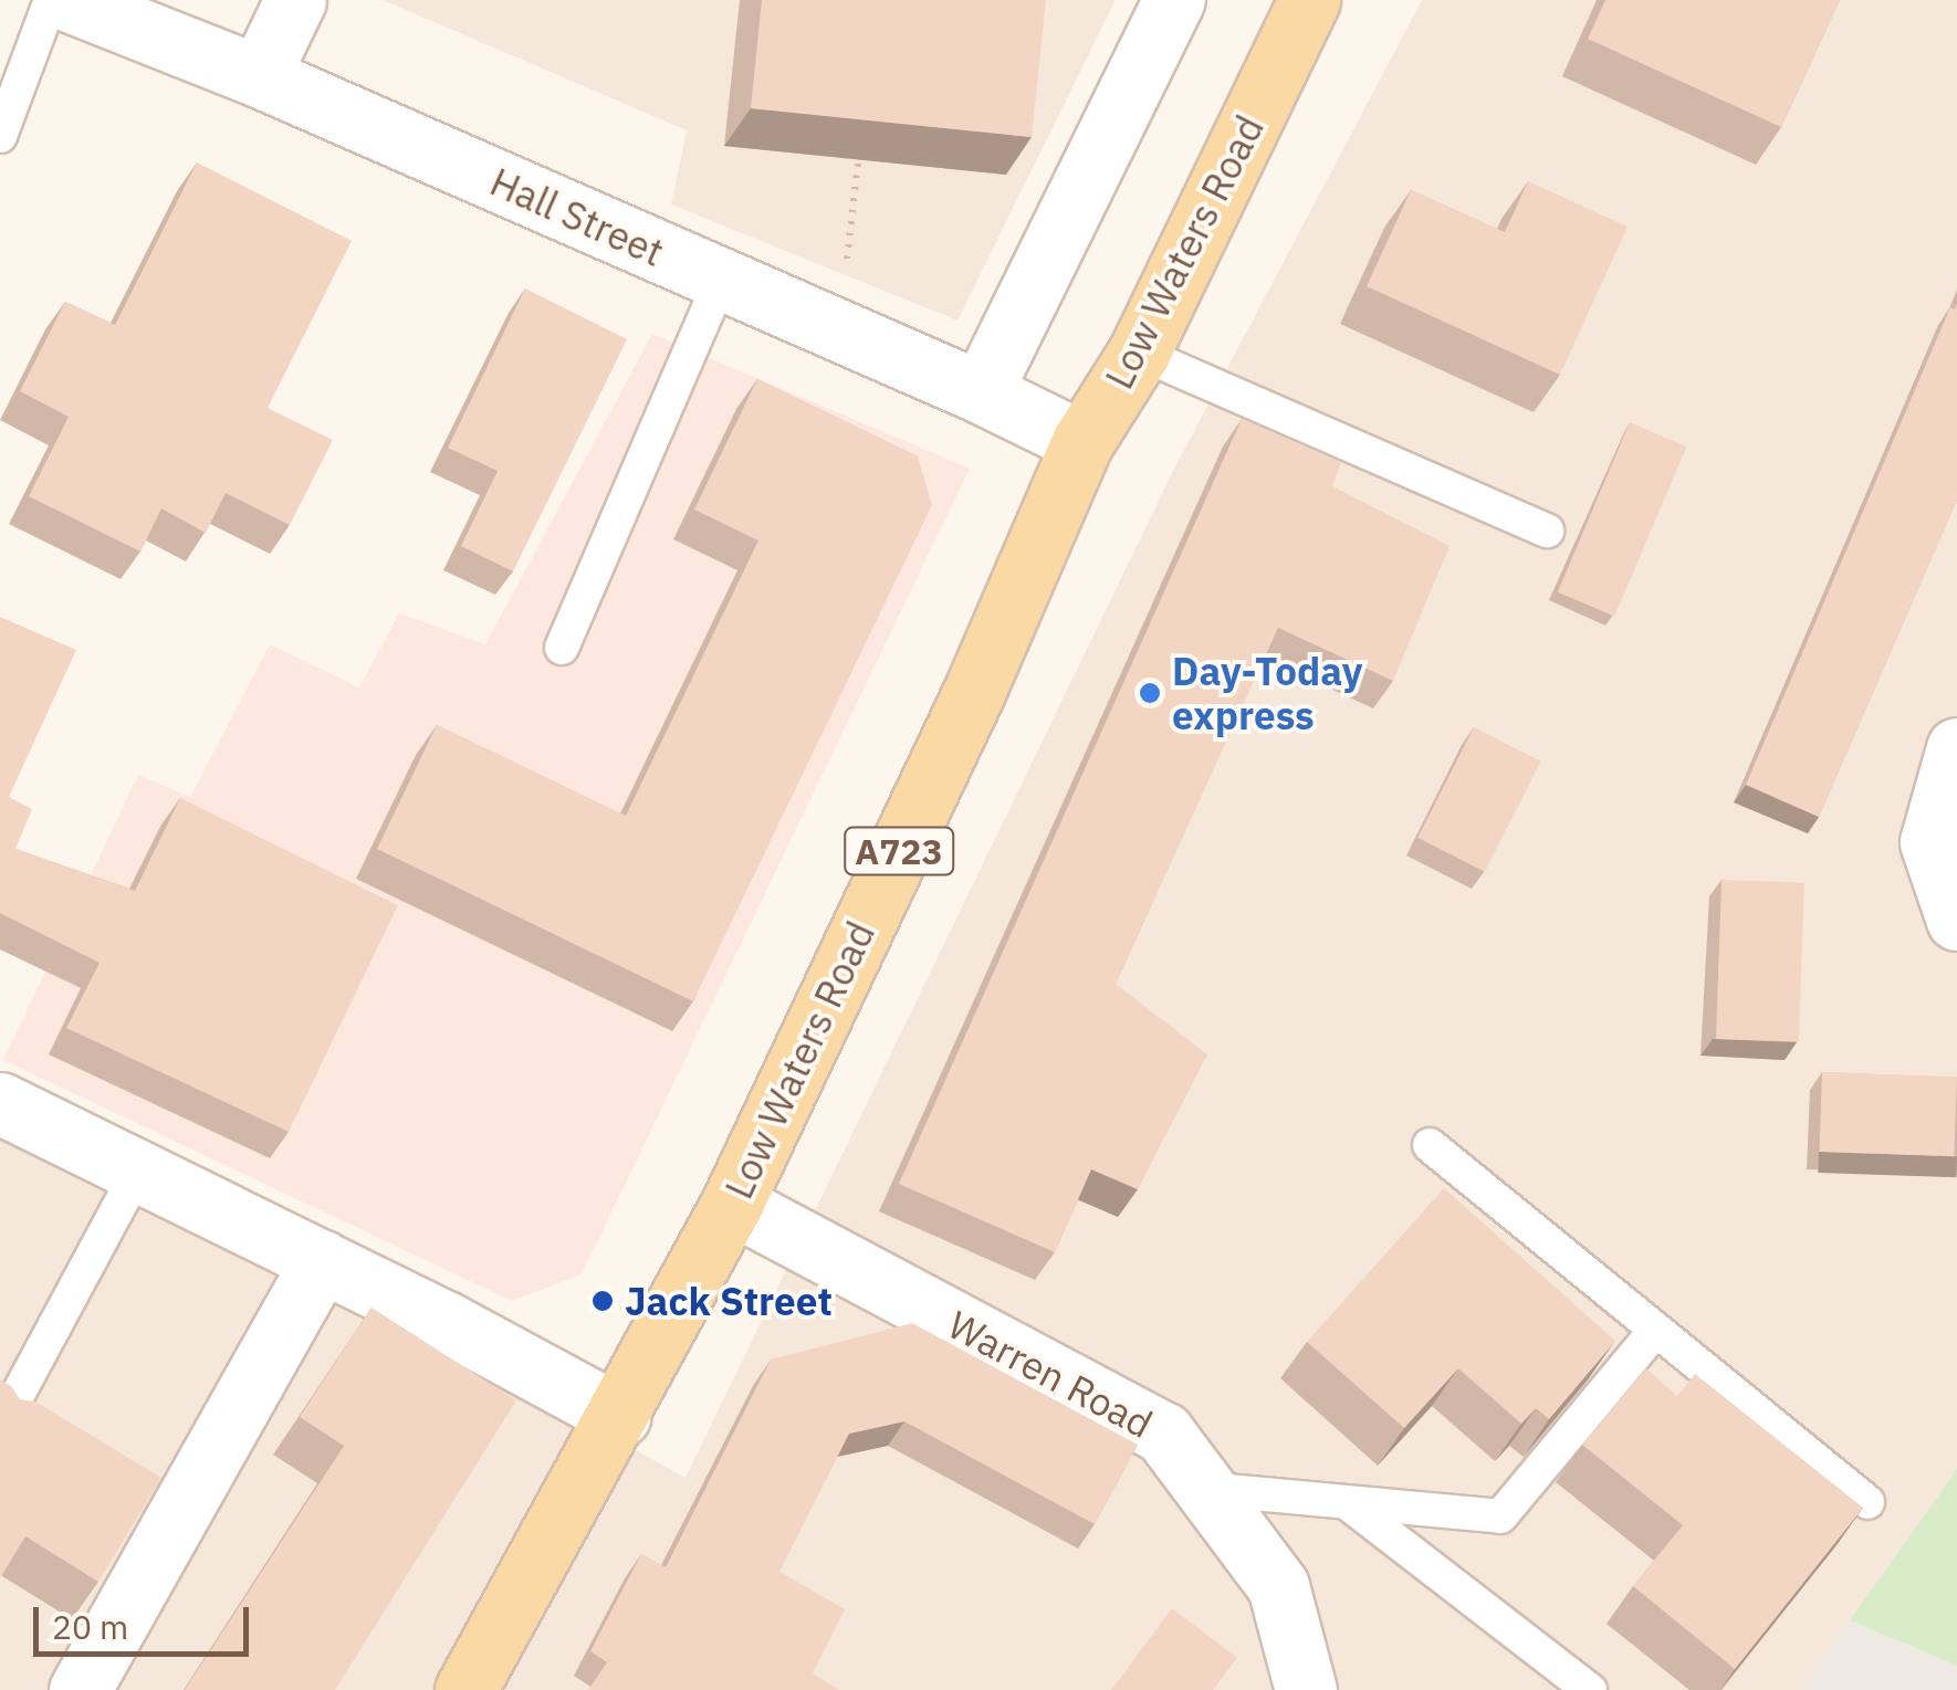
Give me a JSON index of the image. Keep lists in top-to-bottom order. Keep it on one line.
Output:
{"streets":{"main road":["Low Waters Road","A723"],"street":["Hall Street","Warren Road"]},"crossings":[["Hall Street","Low Waters Road"],["Low Waters Road","Warren Road"]],"places":["Day-Today express","Jack Street"],"scale_bar":"20 m"}
